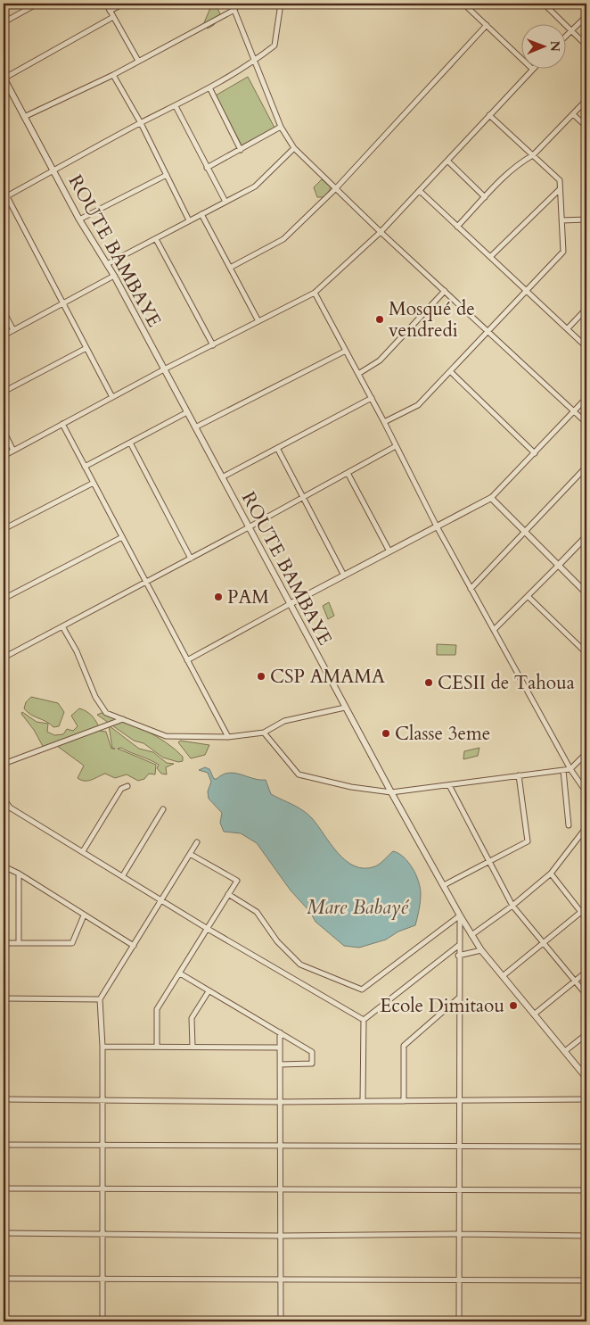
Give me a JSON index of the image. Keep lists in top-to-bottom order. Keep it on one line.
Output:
{"streets":{"street":["ROUTE BAMBAYE"]},"water":["Mare Babayé"],"places":["Mosqué de vendredi","PAM","CSP AMAMA","CESII de Tahoua","Classe 3eme","Ecole Dimitaou"],"north":"right"}
